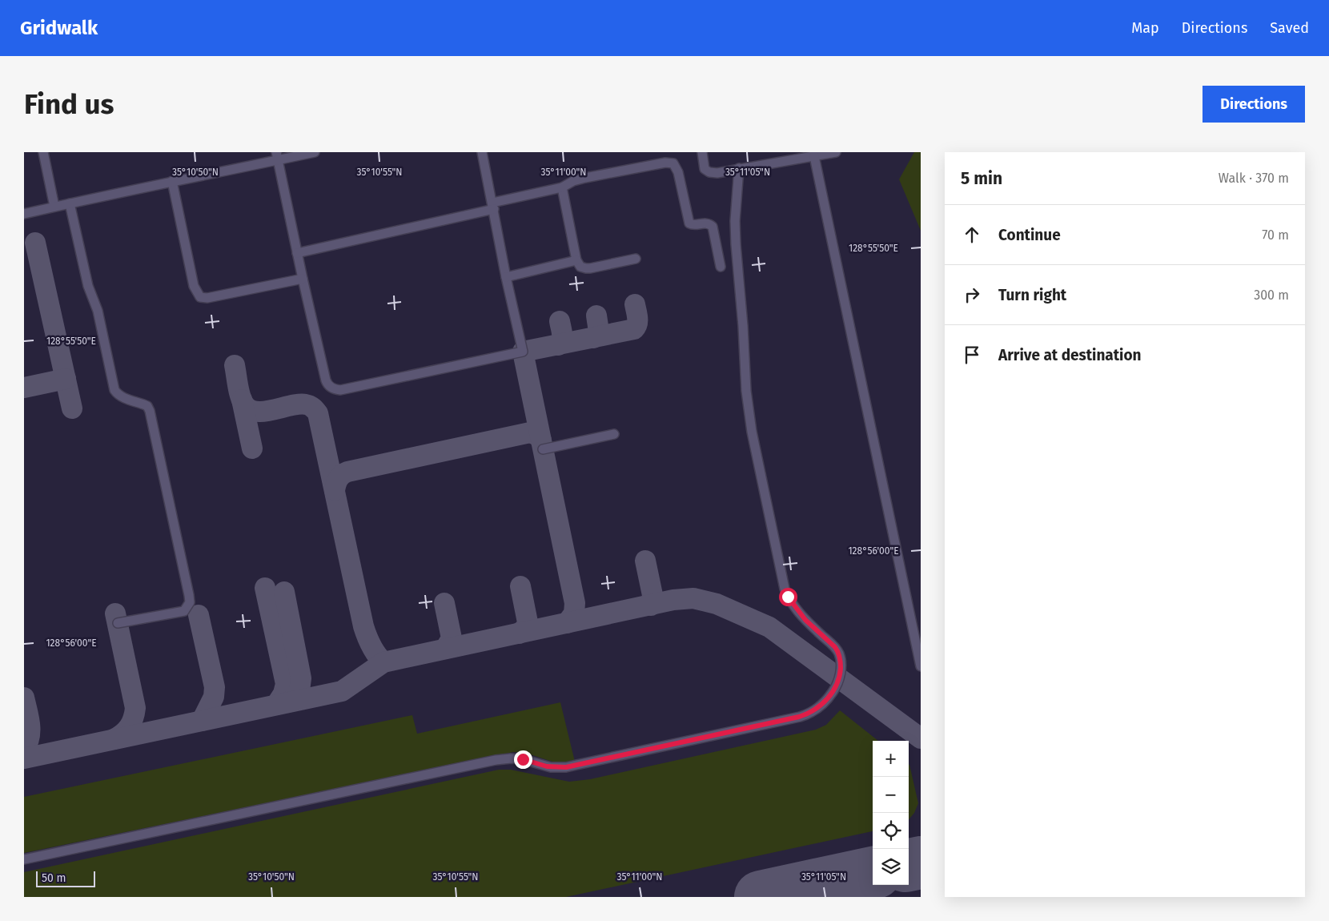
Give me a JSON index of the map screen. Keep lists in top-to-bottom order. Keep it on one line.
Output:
{"scale_bar":"50 m","page":{"header":"Gridwalk","nav":["Map","Directions","Saved"],"buttons":"Directions","title":"Find us","heading":["5 min","Walk · 370 m"],"list":[["Continue","70 m"],["Turn right","300 m"],"Arrive at destination"],"map_buttons":["+","−"],"scale":"50 m"},"coordinates":["35°10'50\"N","35°10'55\"N","35°11'00\"N","35°11'05\"N","128°55'50\"E","128°56'00\"E"]}
